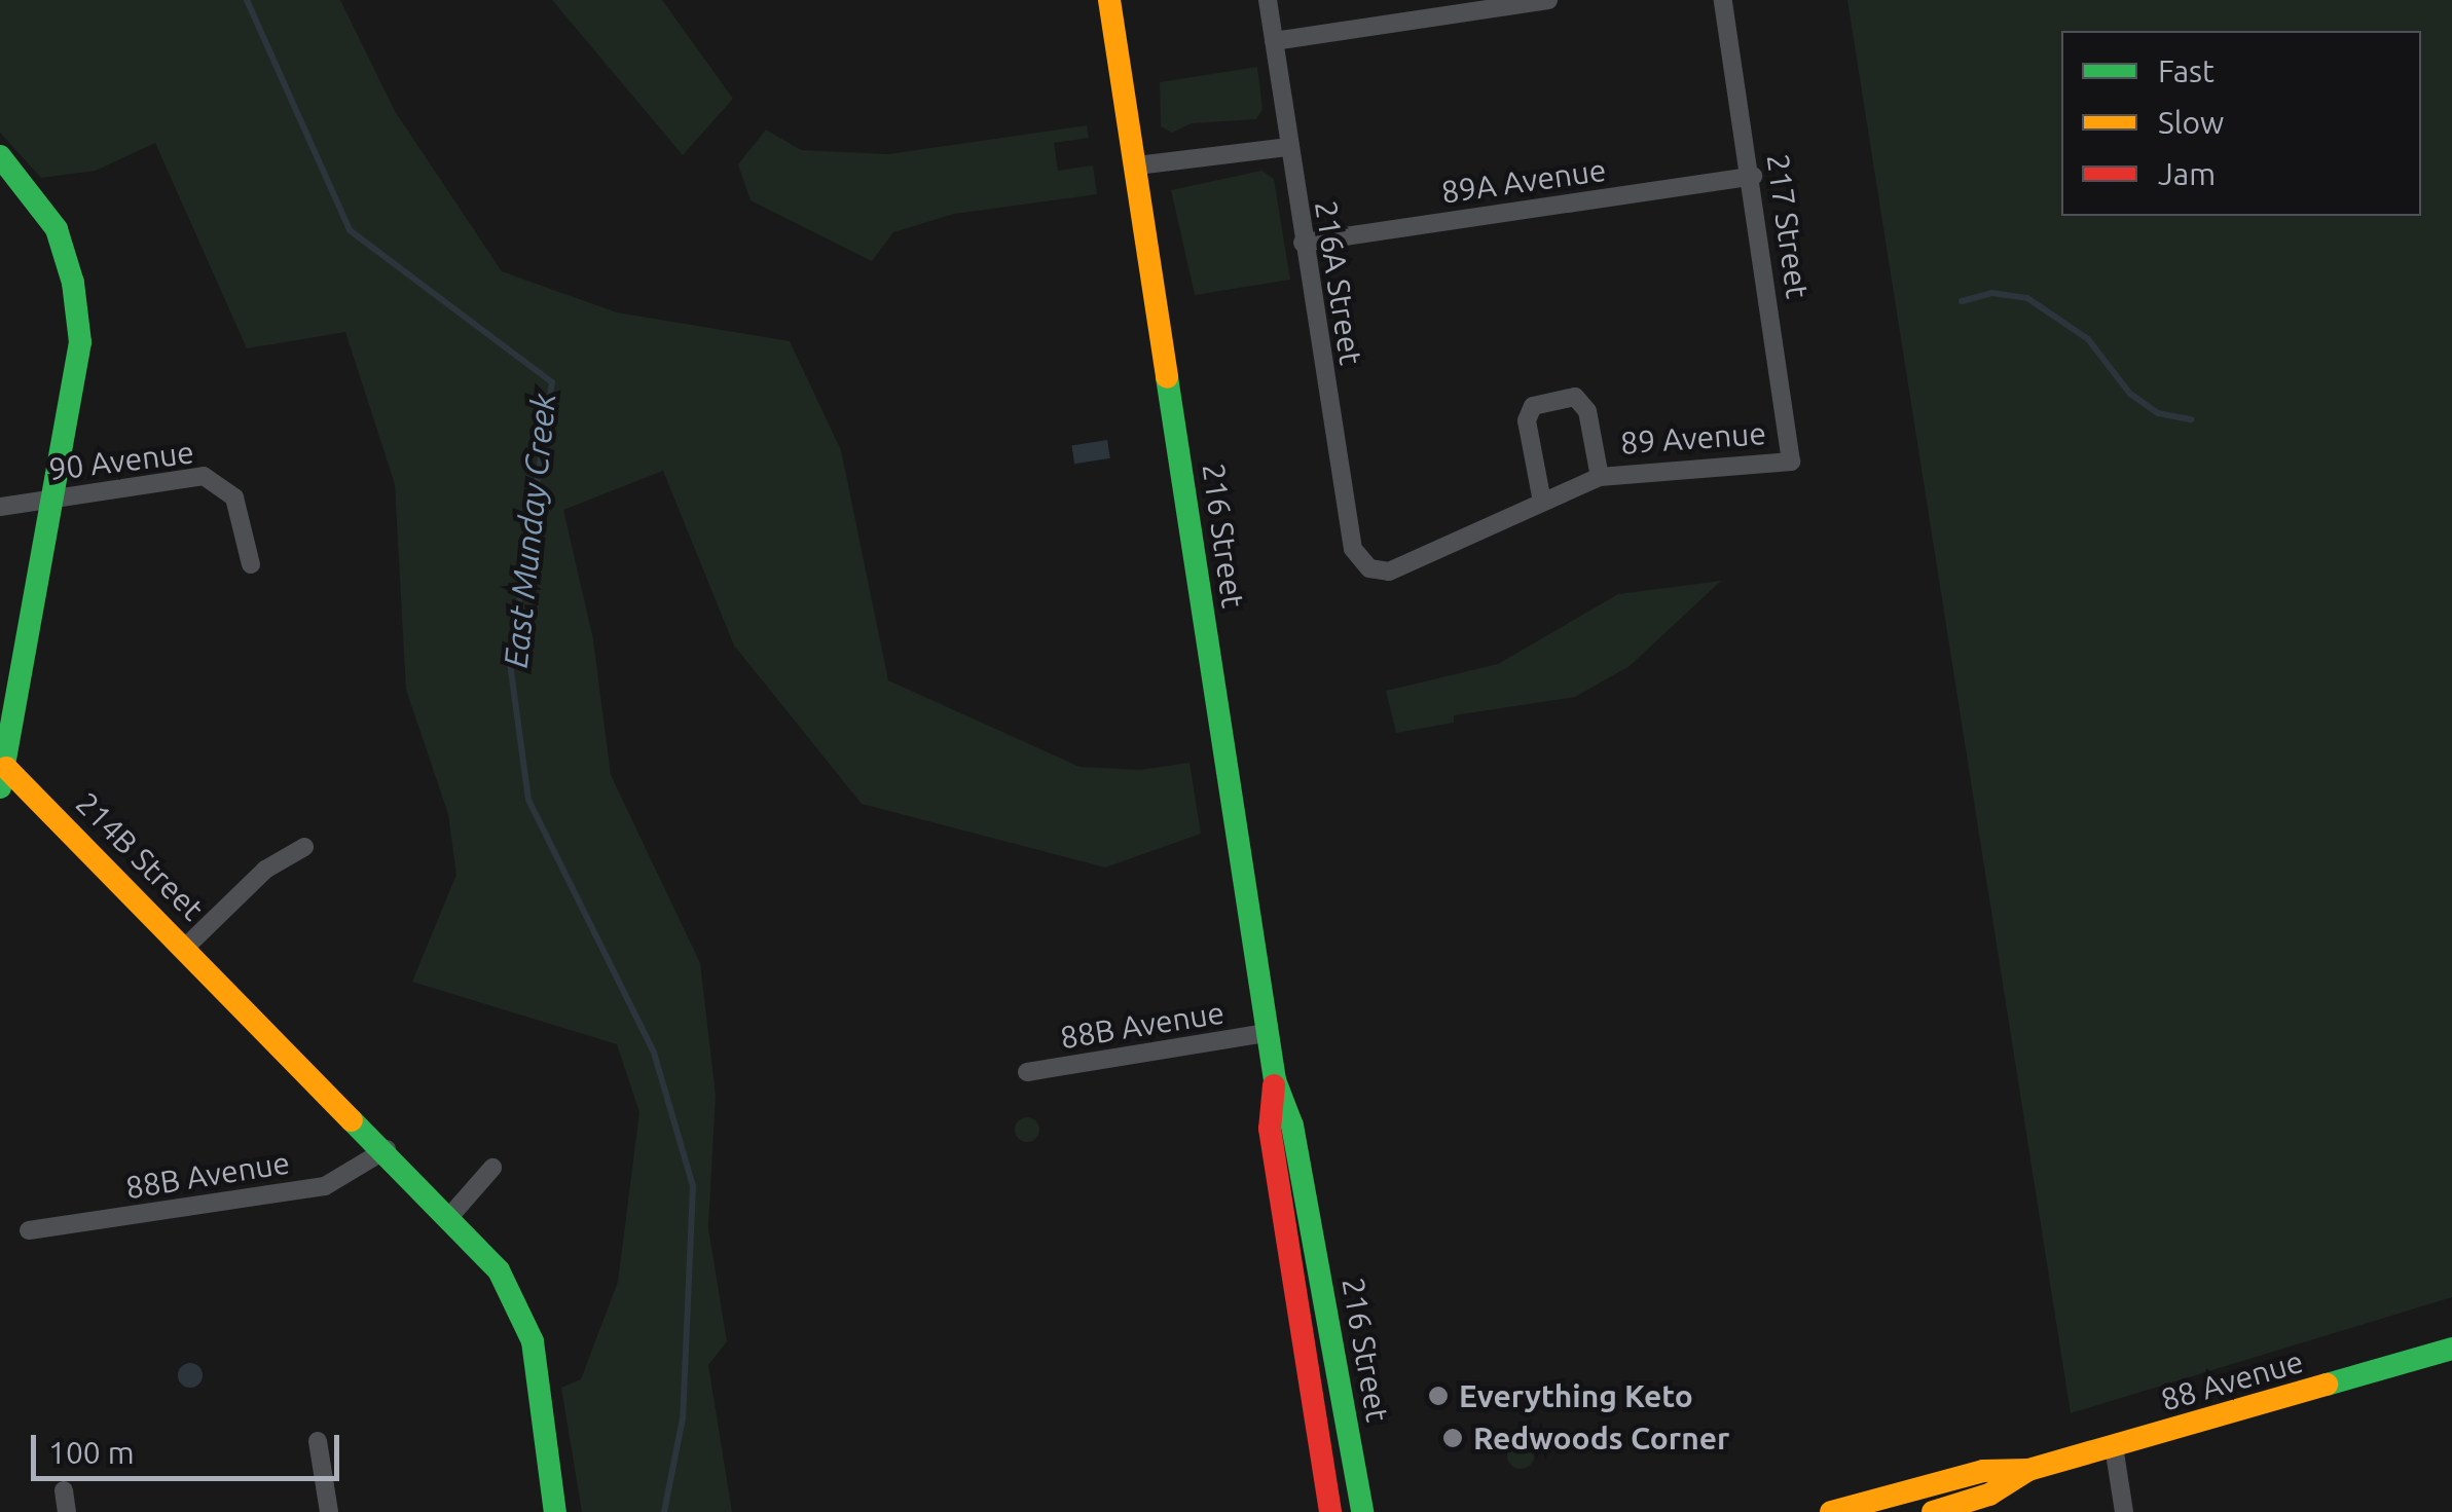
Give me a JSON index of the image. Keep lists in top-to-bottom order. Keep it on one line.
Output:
{"streets":{"main road":["216 Street","214B Street","88 Avenue"],"street":["89A Avenue","217 Street","216A Street","89 Avenue","90 Avenue","88B Avenue"]},"crossings":[["89A Avenue","217 Street"],["89A Avenue","216A Street"],["217 Street","89 Avenue"],["216A Street","89 Avenue"],["90 Avenue","214B Street"],["216 Street","88B Avenue"],["214B Street","88B Avenue"]],"water":["East Munday Creek"],"places":["Everything Keto","Redwoods Corner"],"legend":["Fast","Slow","Jam"],"scale_bar":"100 m"}
